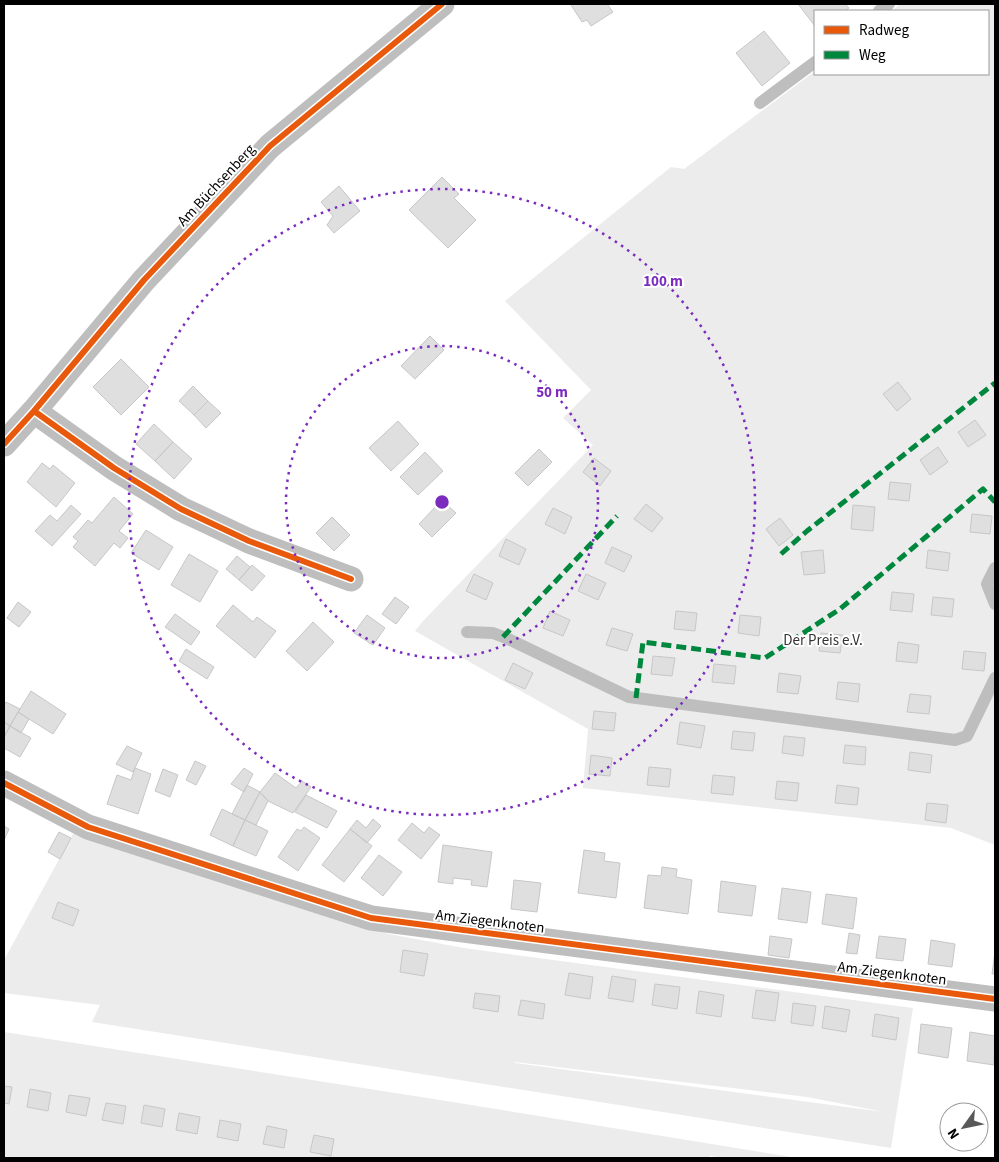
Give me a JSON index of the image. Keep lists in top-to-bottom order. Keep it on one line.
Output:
{"streets":{"street":["Am Büchsenberg","Am Ziegenknoten"]},"parks":["Der Preis e.V."],"legend":["Radweg","Weg"],"north":"bottom left","rings":["100 m","50 m"]}
